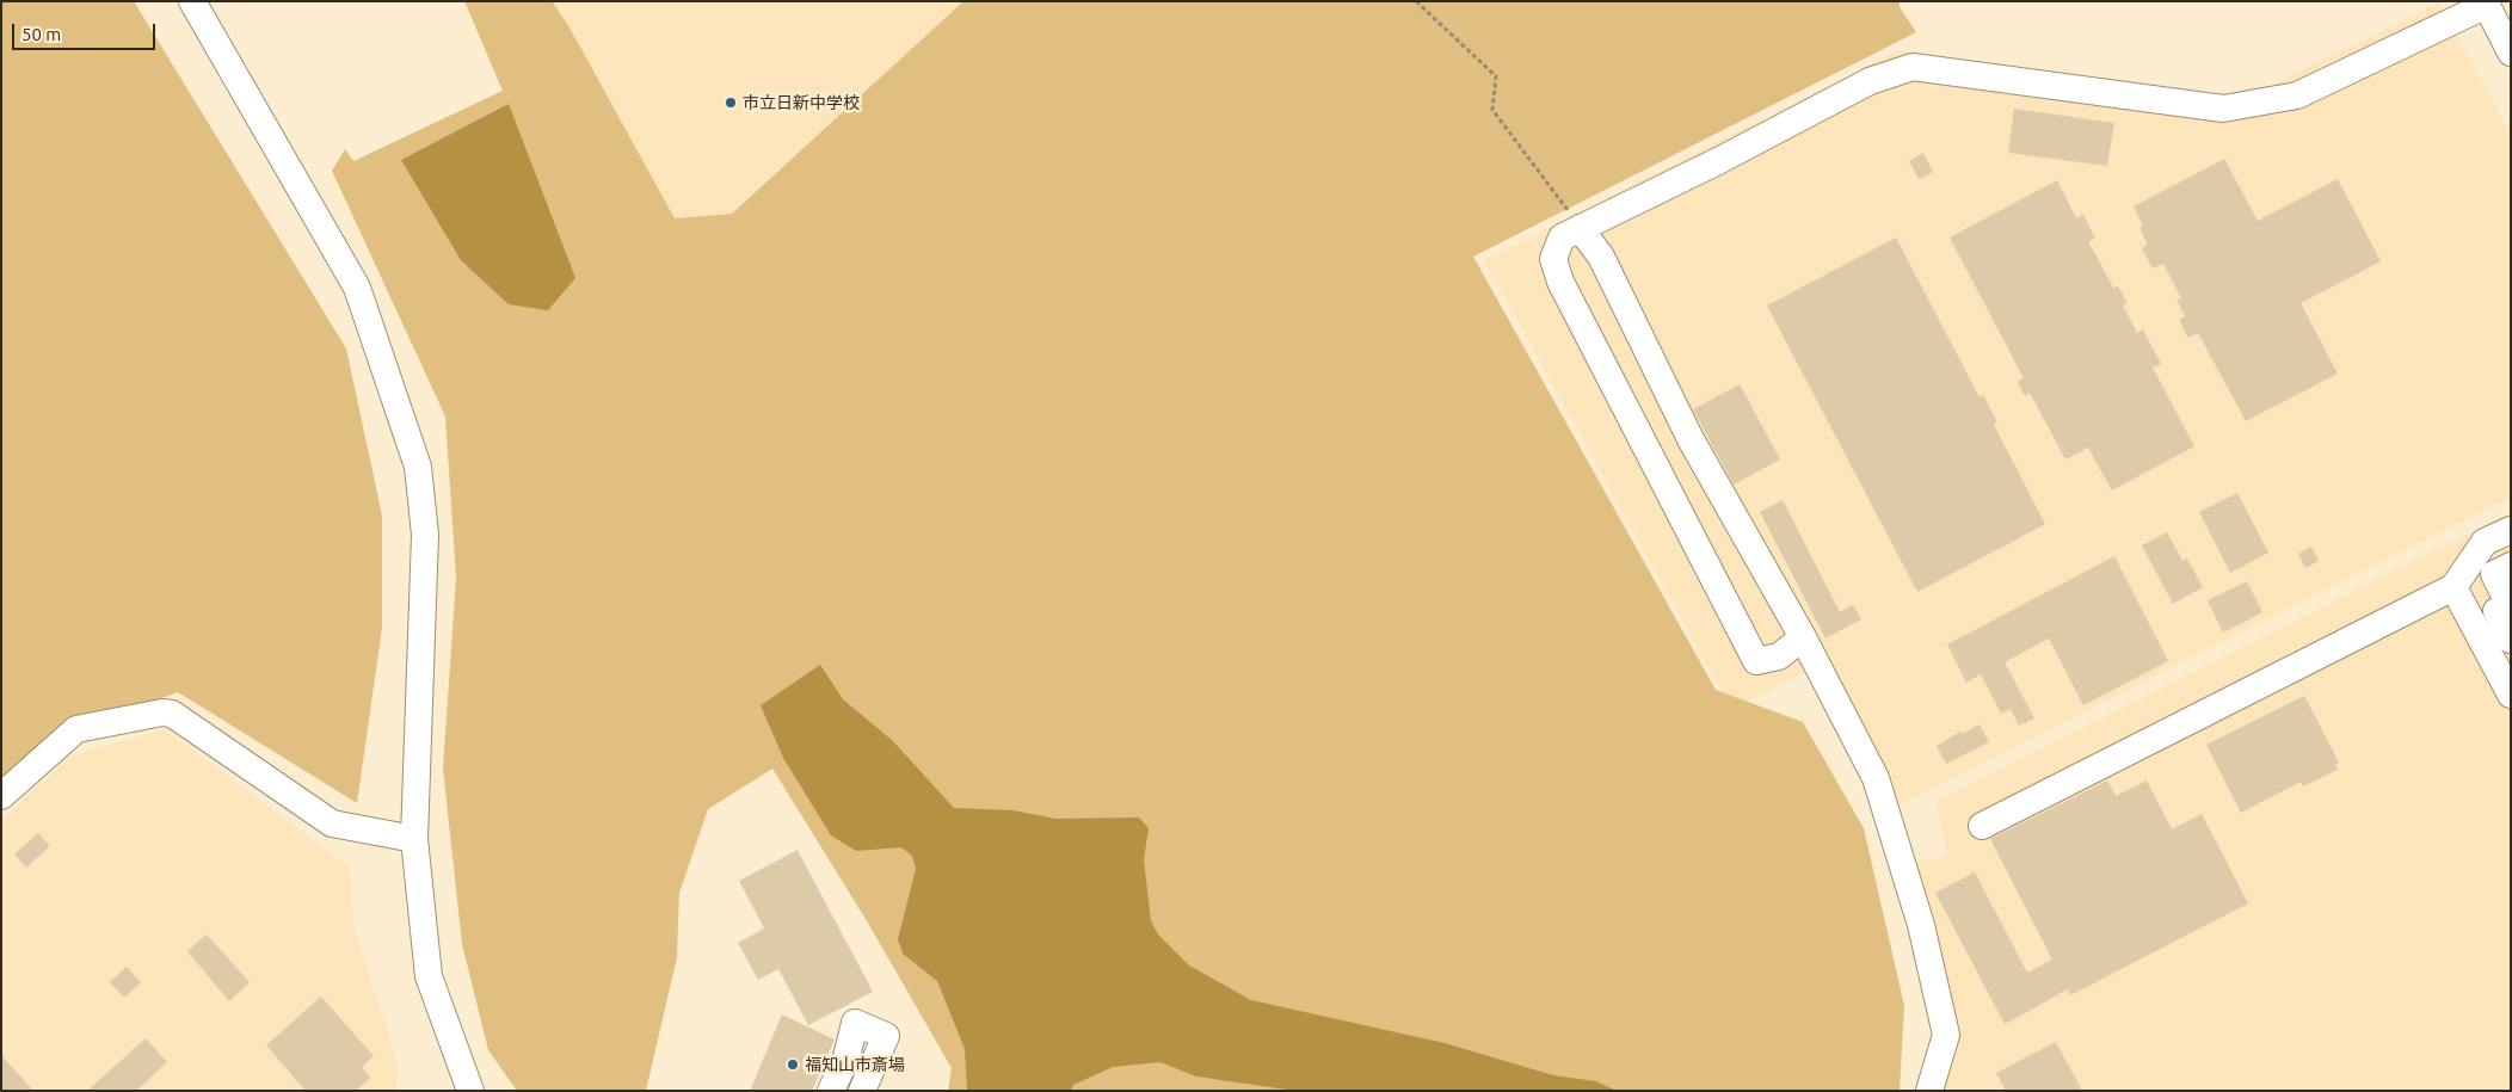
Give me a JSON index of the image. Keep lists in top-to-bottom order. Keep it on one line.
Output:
{"places":["市立日新中学校","福知山市斎場"],"scale_bar":"50 m"}
